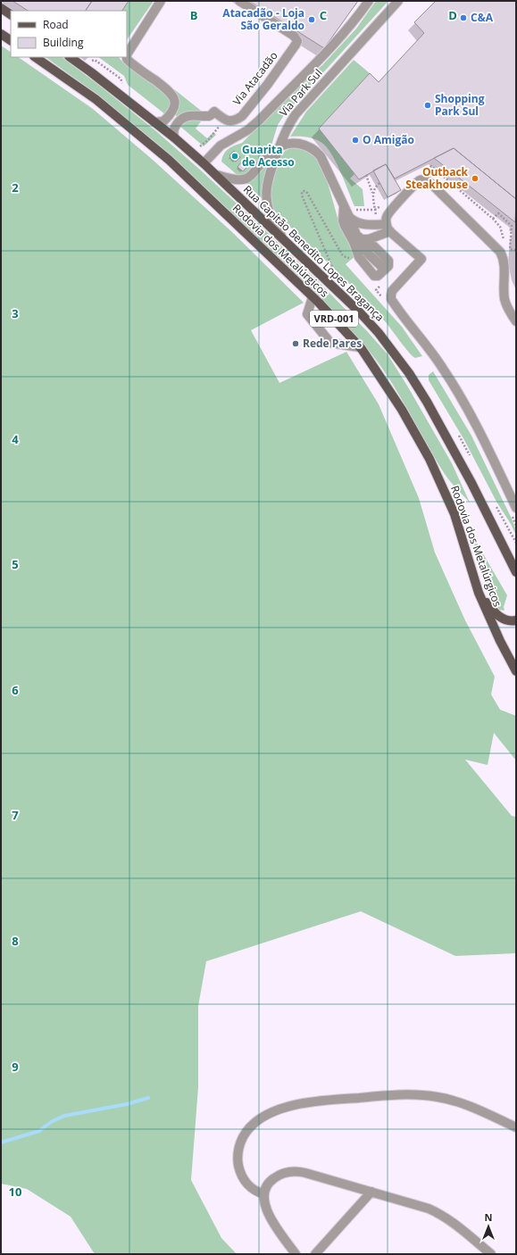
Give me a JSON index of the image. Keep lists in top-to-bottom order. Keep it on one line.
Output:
{"streets":{"main road":["Rodovia dos Metalúrgicos","Rua Capitão Benedito Lopes Bragança","VRD-001"],"street":["Via Atacadão","Via Park Sul"]},"crossings":[["Via Atacadão","Rua Capitão Benedito Lopes Bragança"],["Via Park Sul","Rua Capitão Benedito Lopes Bragança"]],"places":["C&A","Atacadão - Loja São Geraldo","Shopping Park Sul","O Amigão","Guarita de Acesso","Outback Steakhouse","Rede Pares"],"legend":["Road","Building"],"north":"top","grid":{"columns":["B","C","D"],"rows":["2","3","4","5","6","7","8","9","10"]}}
